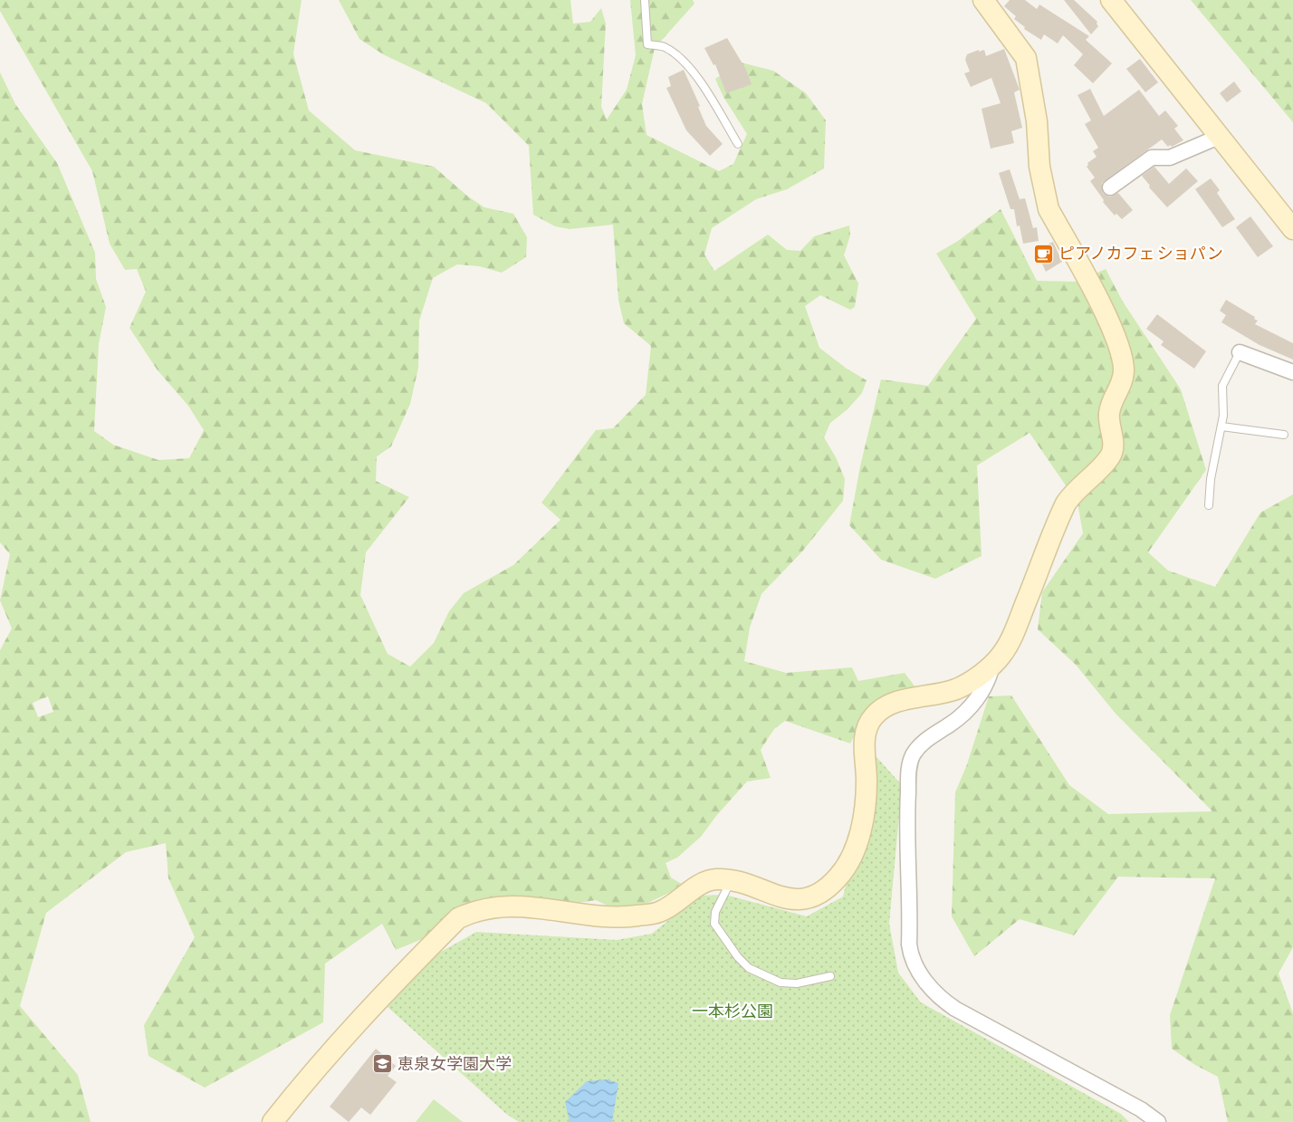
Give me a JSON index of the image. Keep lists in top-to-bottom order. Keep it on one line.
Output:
{"parks":["一本杉公園"],"places":{"cafe":["ピアノカフェ ショパン"],"school or university":["恵泉女学園大学"]}}
